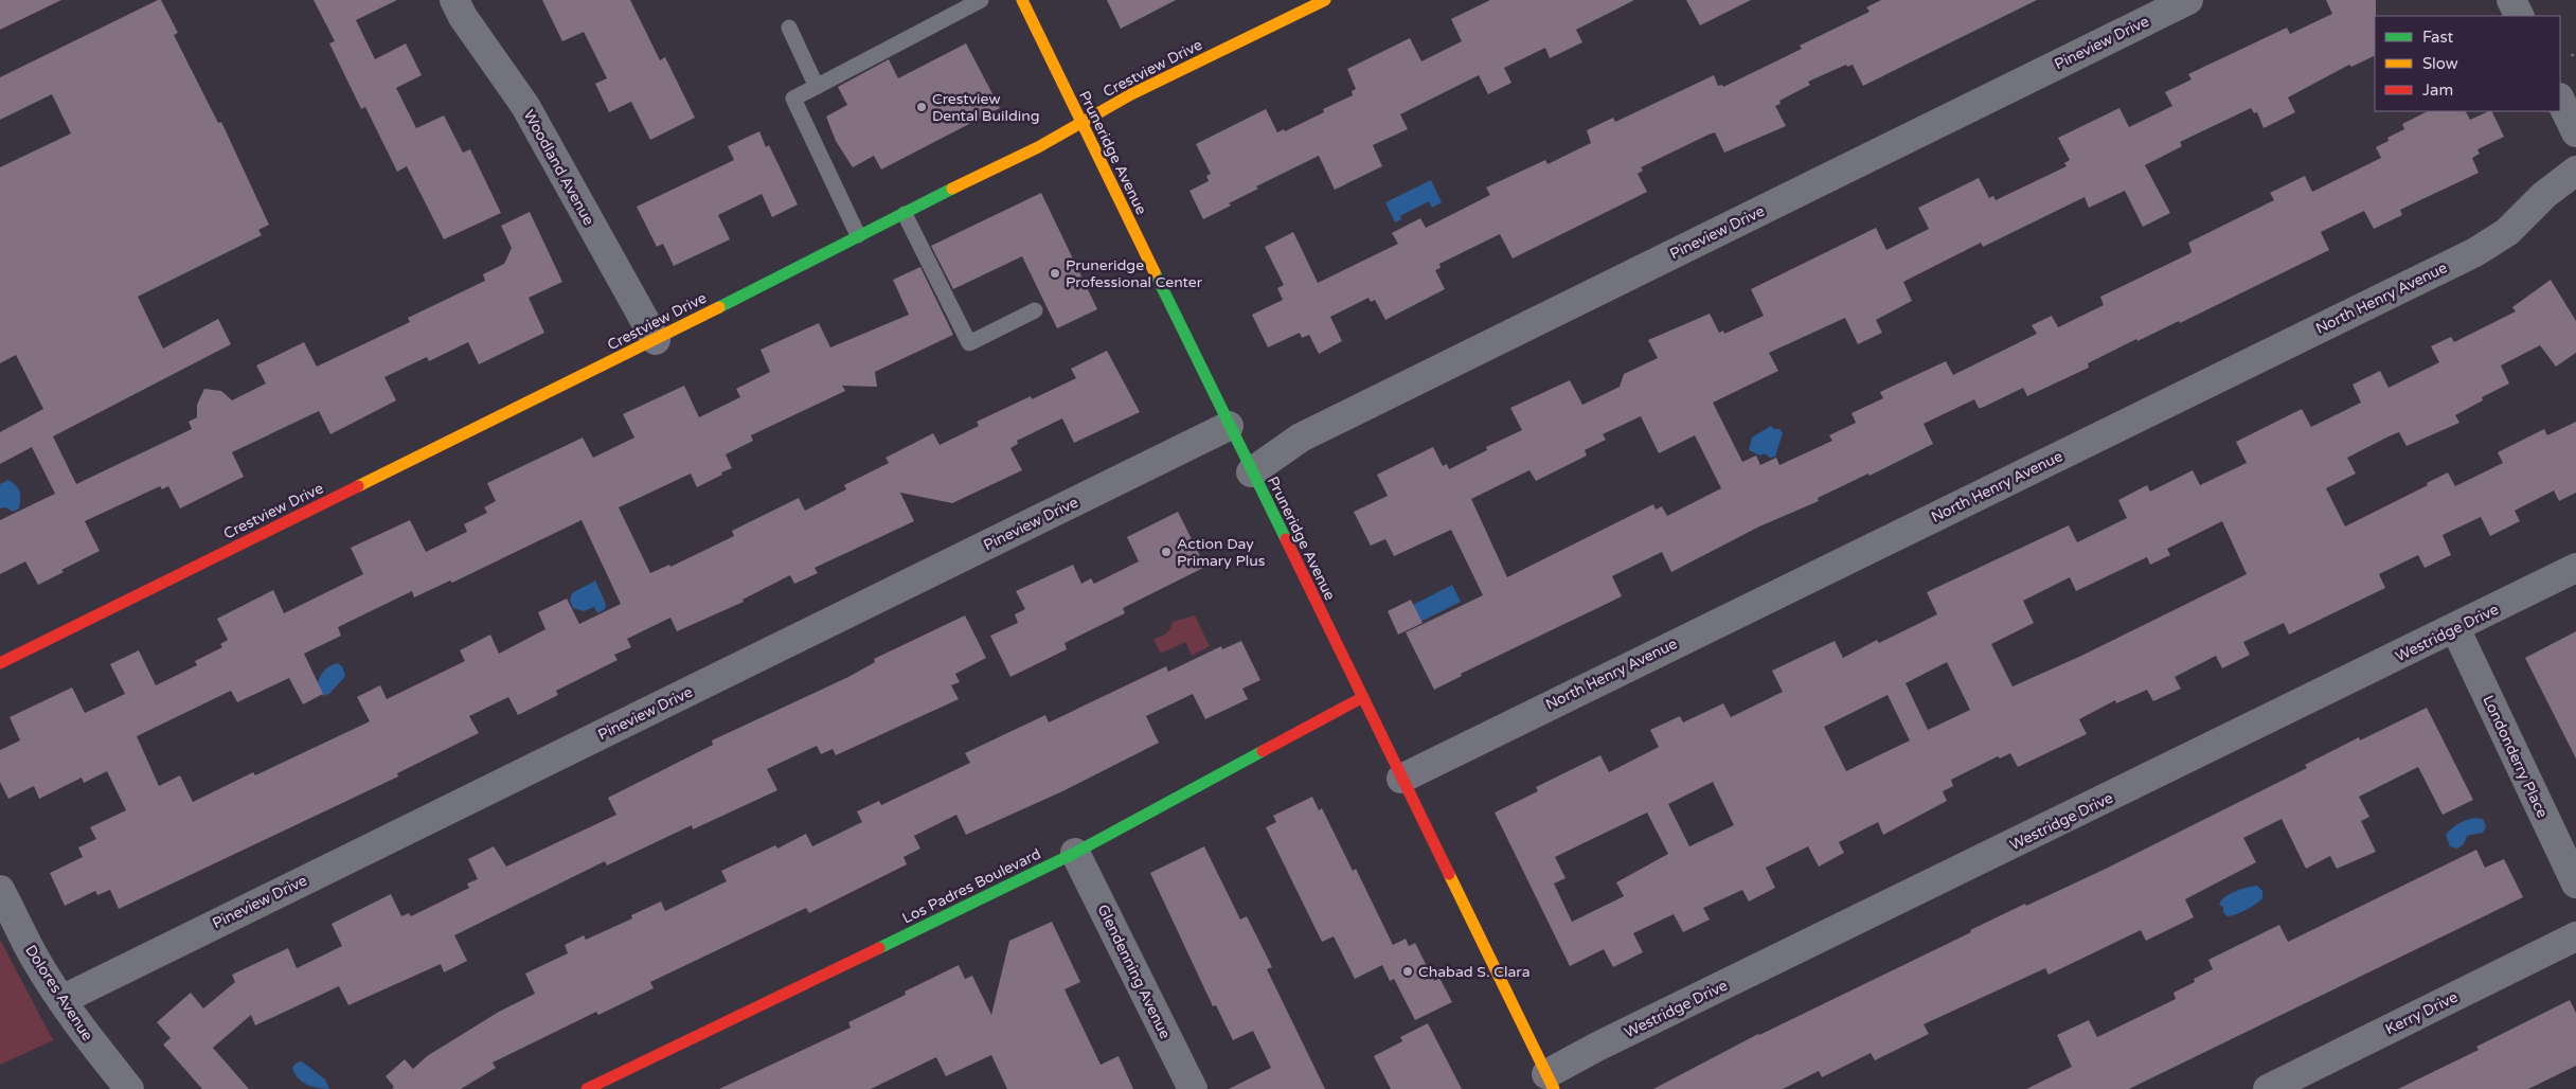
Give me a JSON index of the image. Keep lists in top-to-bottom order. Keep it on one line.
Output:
{"streets":{"street":["Pineview Drive","Crestview Drive","Pruneridge Avenue","Woodland Avenue","North Henry Avenue","Westridge Drive","Londonderry Place","Los Padres Boulevard","Glendenning Avenue","Dolores Avenue","Kerry Drive"]},"crossings":[["Pineview Drive","Pruneridge Avenue"],["Pineview Drive","Dolores Avenue"],["Crestview Drive","Pruneridge Avenue"],["Crestview Drive","Woodland Avenue"],["Pruneridge Avenue","North Henry Avenue"],["Pruneridge Avenue","Westridge Drive"],["Pruneridge Avenue","Los Padres Boulevard"],["Westridge Drive","Londonderry Place"],["Los Padres Boulevard","Glendenning Avenue"]],"places":["Crestview Dental Building","Pruneridge Professional Center","Action Day Primary Plus","Chabad S. Clara"],"legend":["Fast","Slow","Jam"]}
